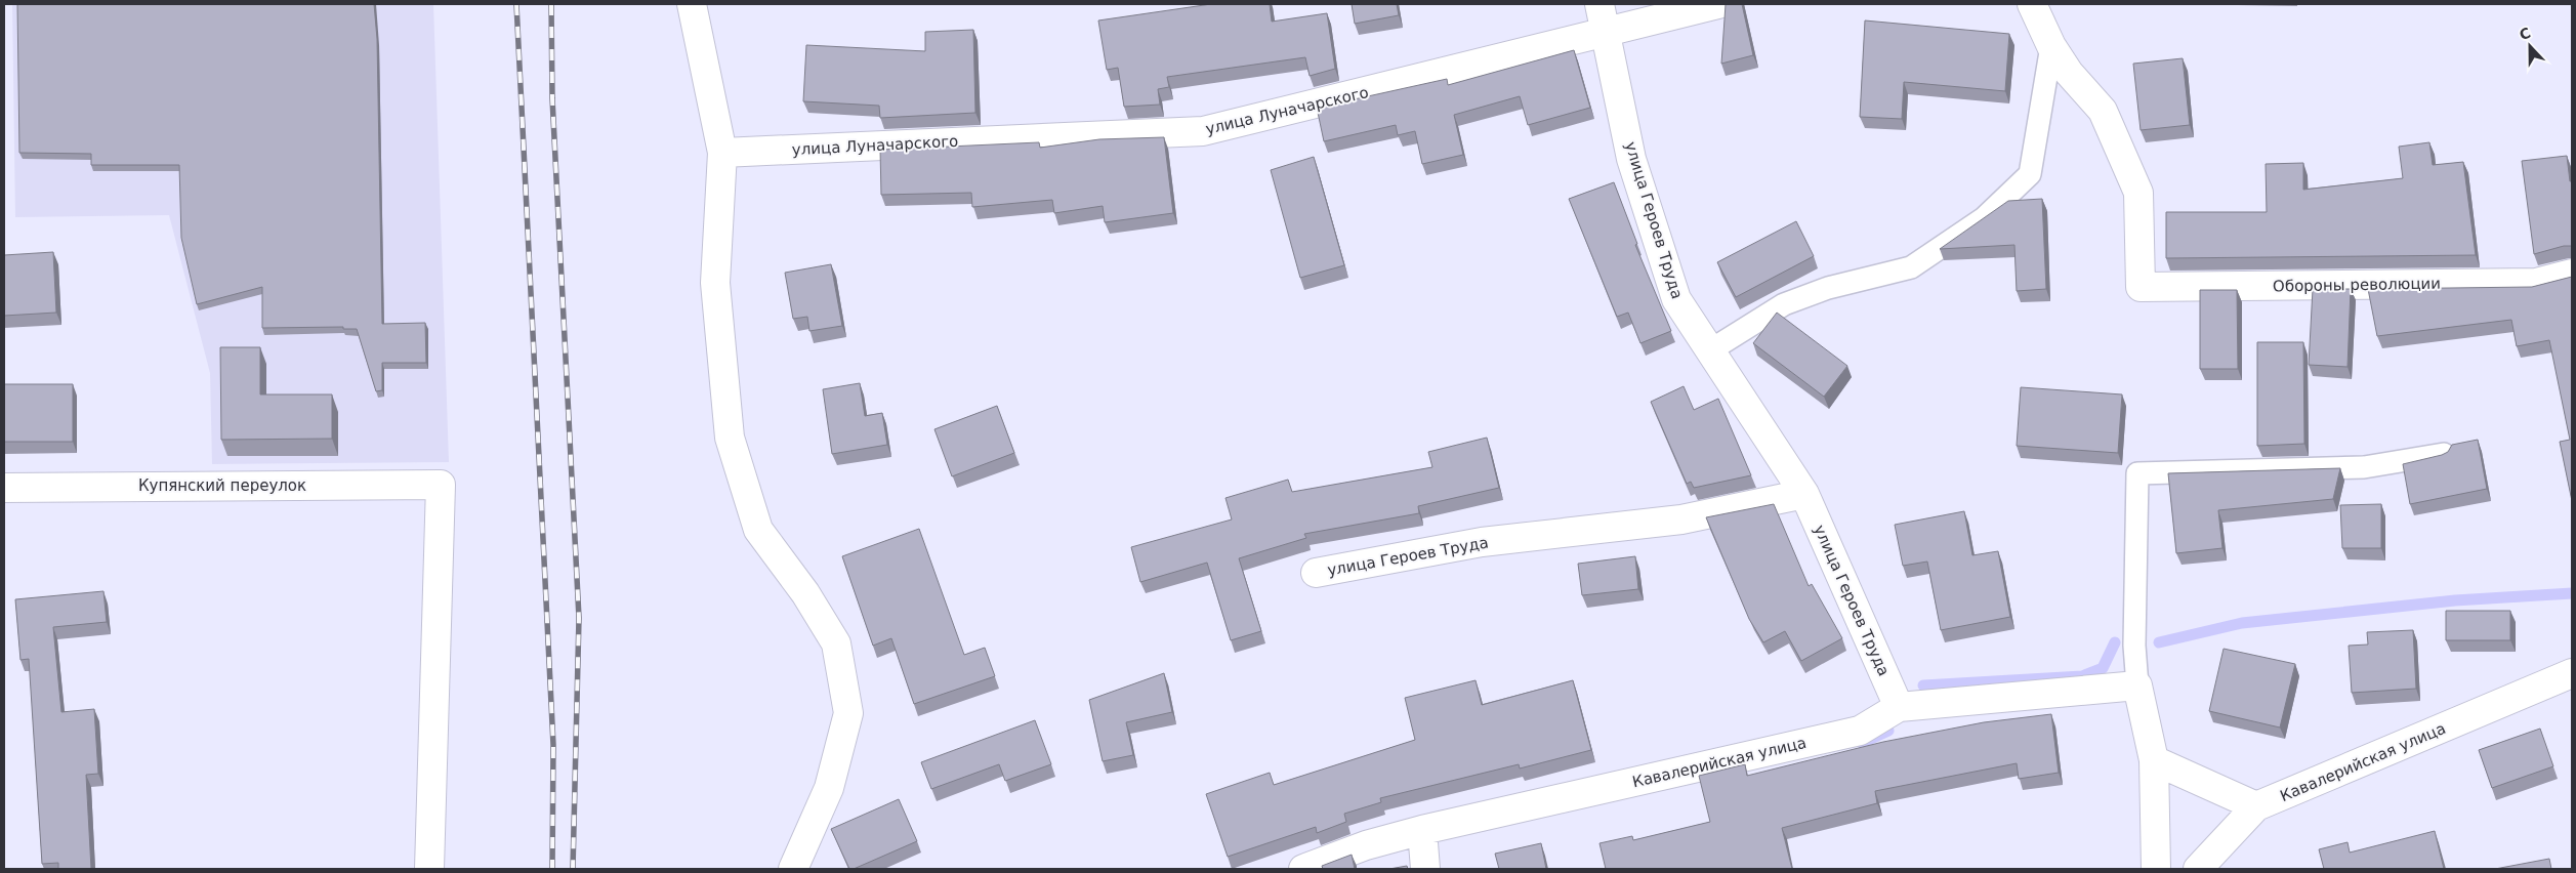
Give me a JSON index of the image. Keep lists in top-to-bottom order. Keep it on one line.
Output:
{"streets":{"street":["улица Луначарского","улица Героев Труда","Обороны революции","Купянский переулок","Кавалерийская улица"]},"crossings":[["улица Луначарского","улица Героев Труда"],["улица Героев Труда","Кавалерийская улица"]],"north":"top"}
